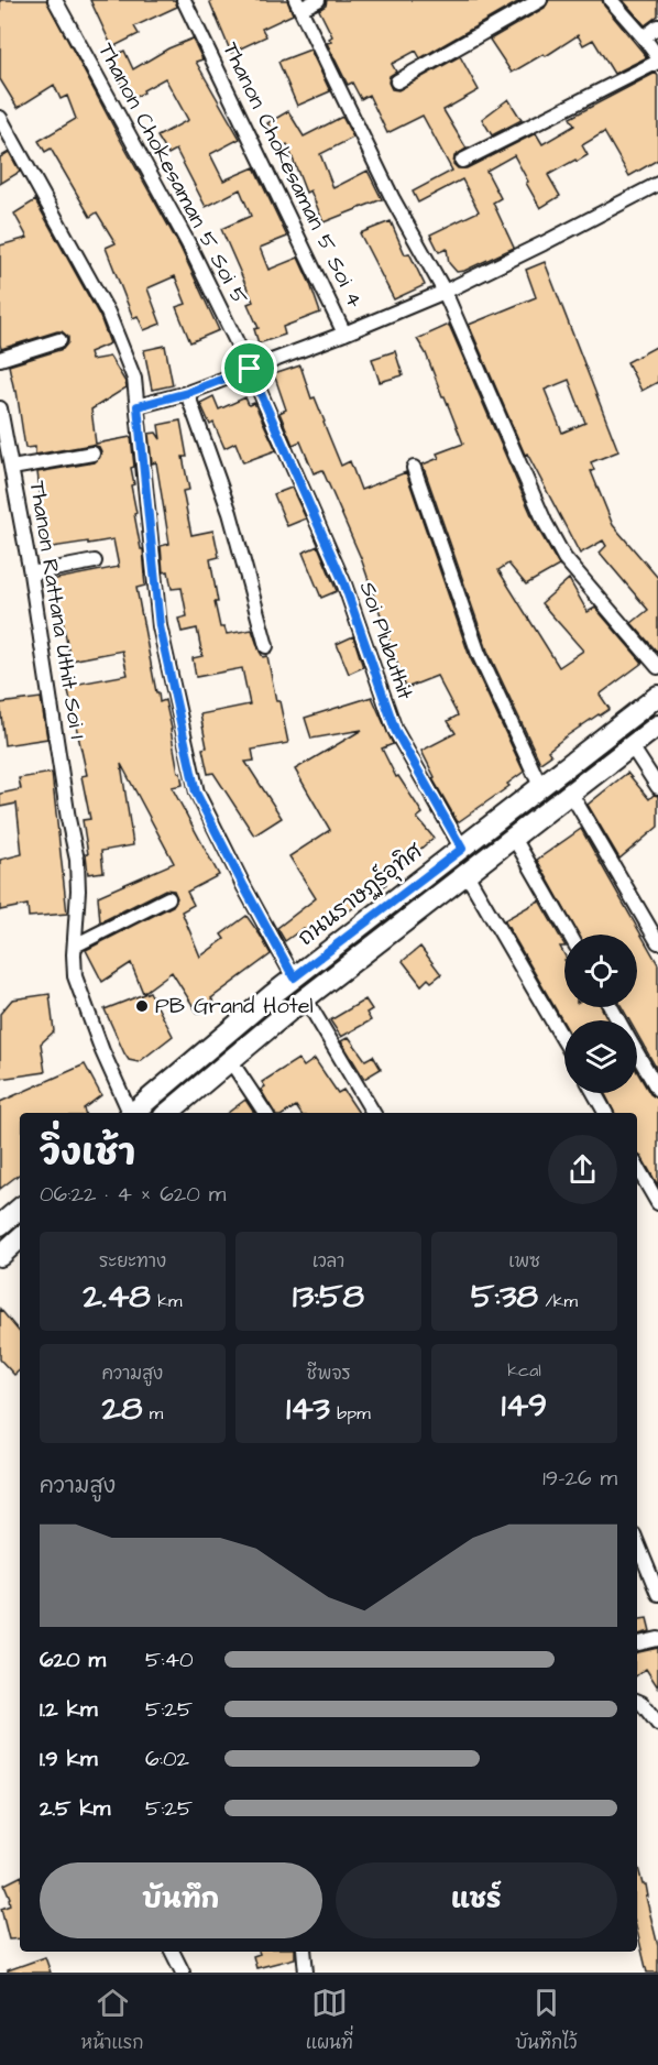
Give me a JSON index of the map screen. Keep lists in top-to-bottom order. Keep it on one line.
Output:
{"streets":{"street":["Thanon Chokesaman 5 Soi 5","Thanon Chokesaman 5 Soi 4","Thanon Rattana Uthit Soi 1","Soi Plubuthit","ถนนราษฏร์อุทิศ"]},"crossings":[["Thanon Chokesaman 5 Soi 5","Soi Plubuthit"],["Soi Plubuthit","ถนนราษฏร์อุทิศ"]],"places":["PB Grand Hotel"],"page":{"heading":["วิ่งเช้า","06:22 · 4 × 620 m"],"stats":[["ระยะทาง","2.48 km"],["เวลา","13:58"],["เพซ","5:38 /km"],["ความสูง","28 m"],["ชีพจร","143 bpm"],["kcal","149"]],"chart":["ความสูง","19–26 m"],"list":[{"name":"620 m","note":"5:40"},{"name":"1.2 km","note":"5:25"},{"name":"1.9 km","note":"6:02"},{"name":"2.5 km","note":"5:25"}],"buttons":["บันทึก","แชร์"],"tabs":["หน้าแรก","แผนที่","บันทึกไว้"]}}
